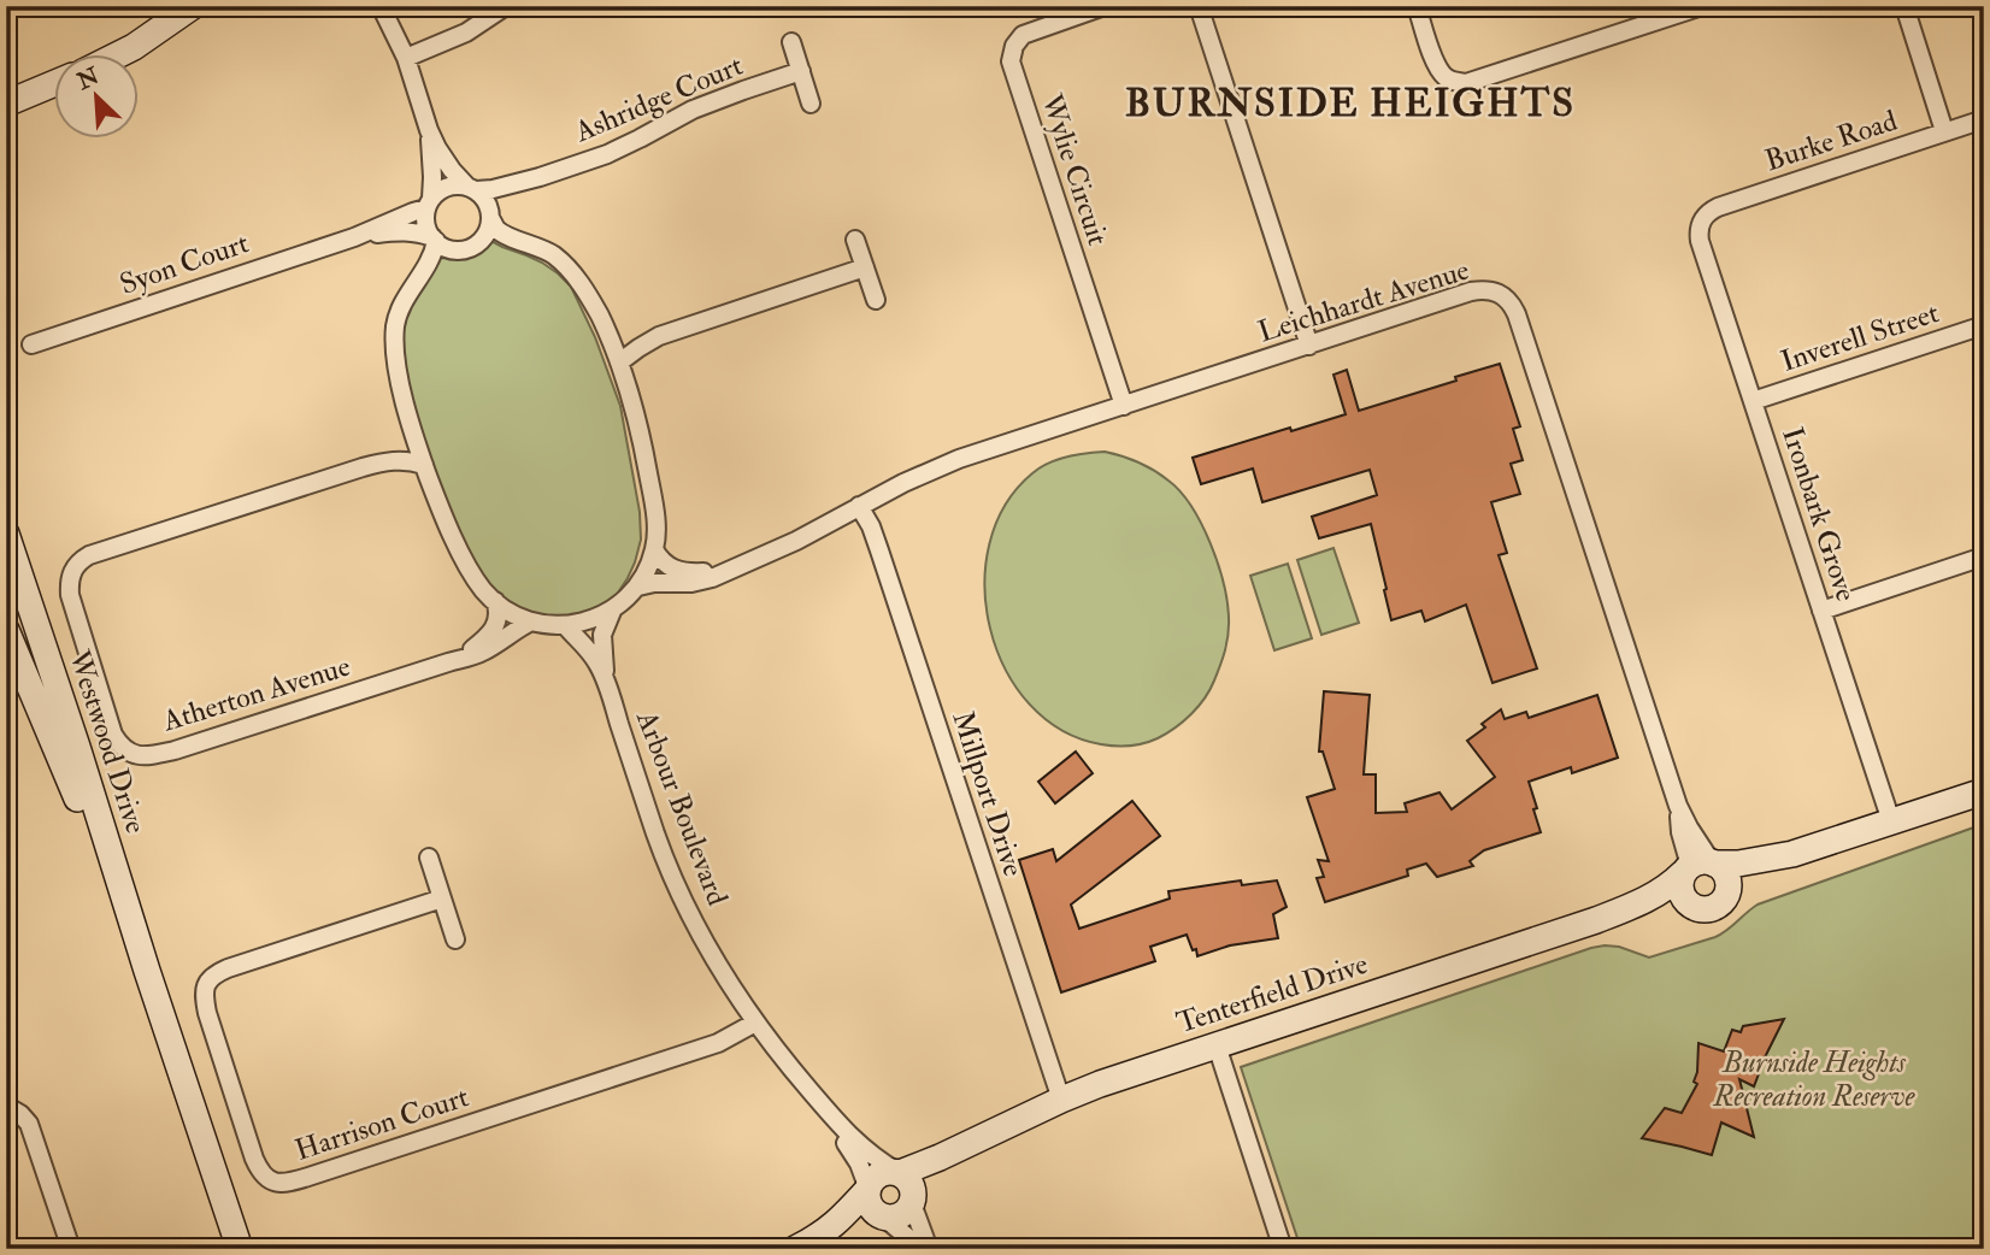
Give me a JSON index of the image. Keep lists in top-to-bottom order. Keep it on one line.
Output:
{"streets":{"street":["Ashridge Court","Burke Road","Wylie Circuit","Syon Court","Leichhardt Avenue","Inverell Street","Ironbark Grove","Atherton Avenue","Westwood Drive","Millport Drive","Arbour Boulevard","Tenterfield Drive","Harrison Court"]},"crossings":[["Burke Road","Ironbark Grove"],["Wylie Circuit","Leichhardt Avenue"],["Leichhardt Avenue","Millport Drive"],["Leichhardt Avenue","Tenterfield Drive"],["Inverell Street","Ironbark Grove"],["Millport Drive","Tenterfield Drive"],["Arbour Boulevard","Harrison Court"]],"districts":["BURNSIDE HEIGHTS"],"parks":["Burnside Heights Recreation Reserve"],"north":"top left"}
